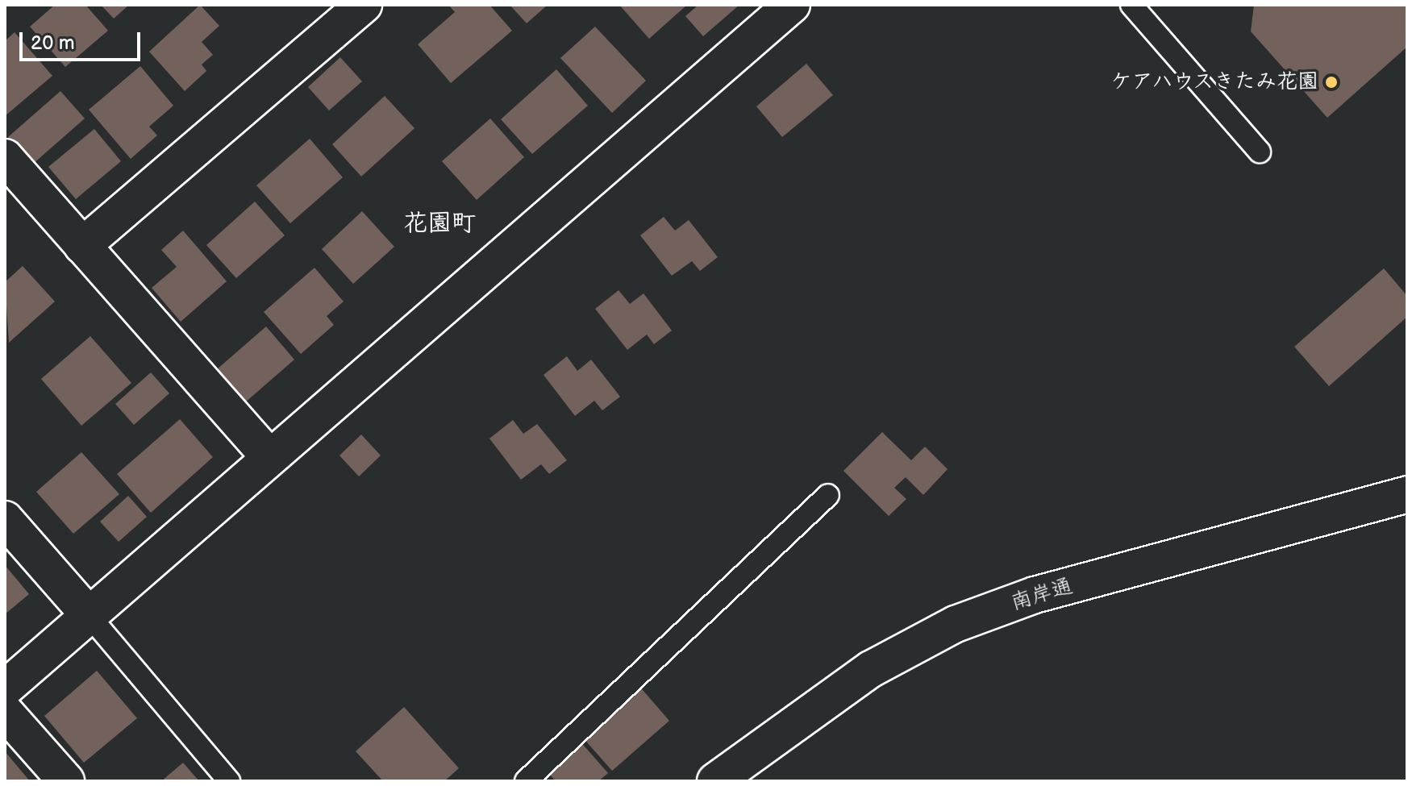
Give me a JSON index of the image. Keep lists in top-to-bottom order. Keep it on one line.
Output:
{"streets":{"street":["南岸通"]},"districts":["花園町"],"places":["ケアハウスきたみ花園"],"scale_bar":"20 m"}
